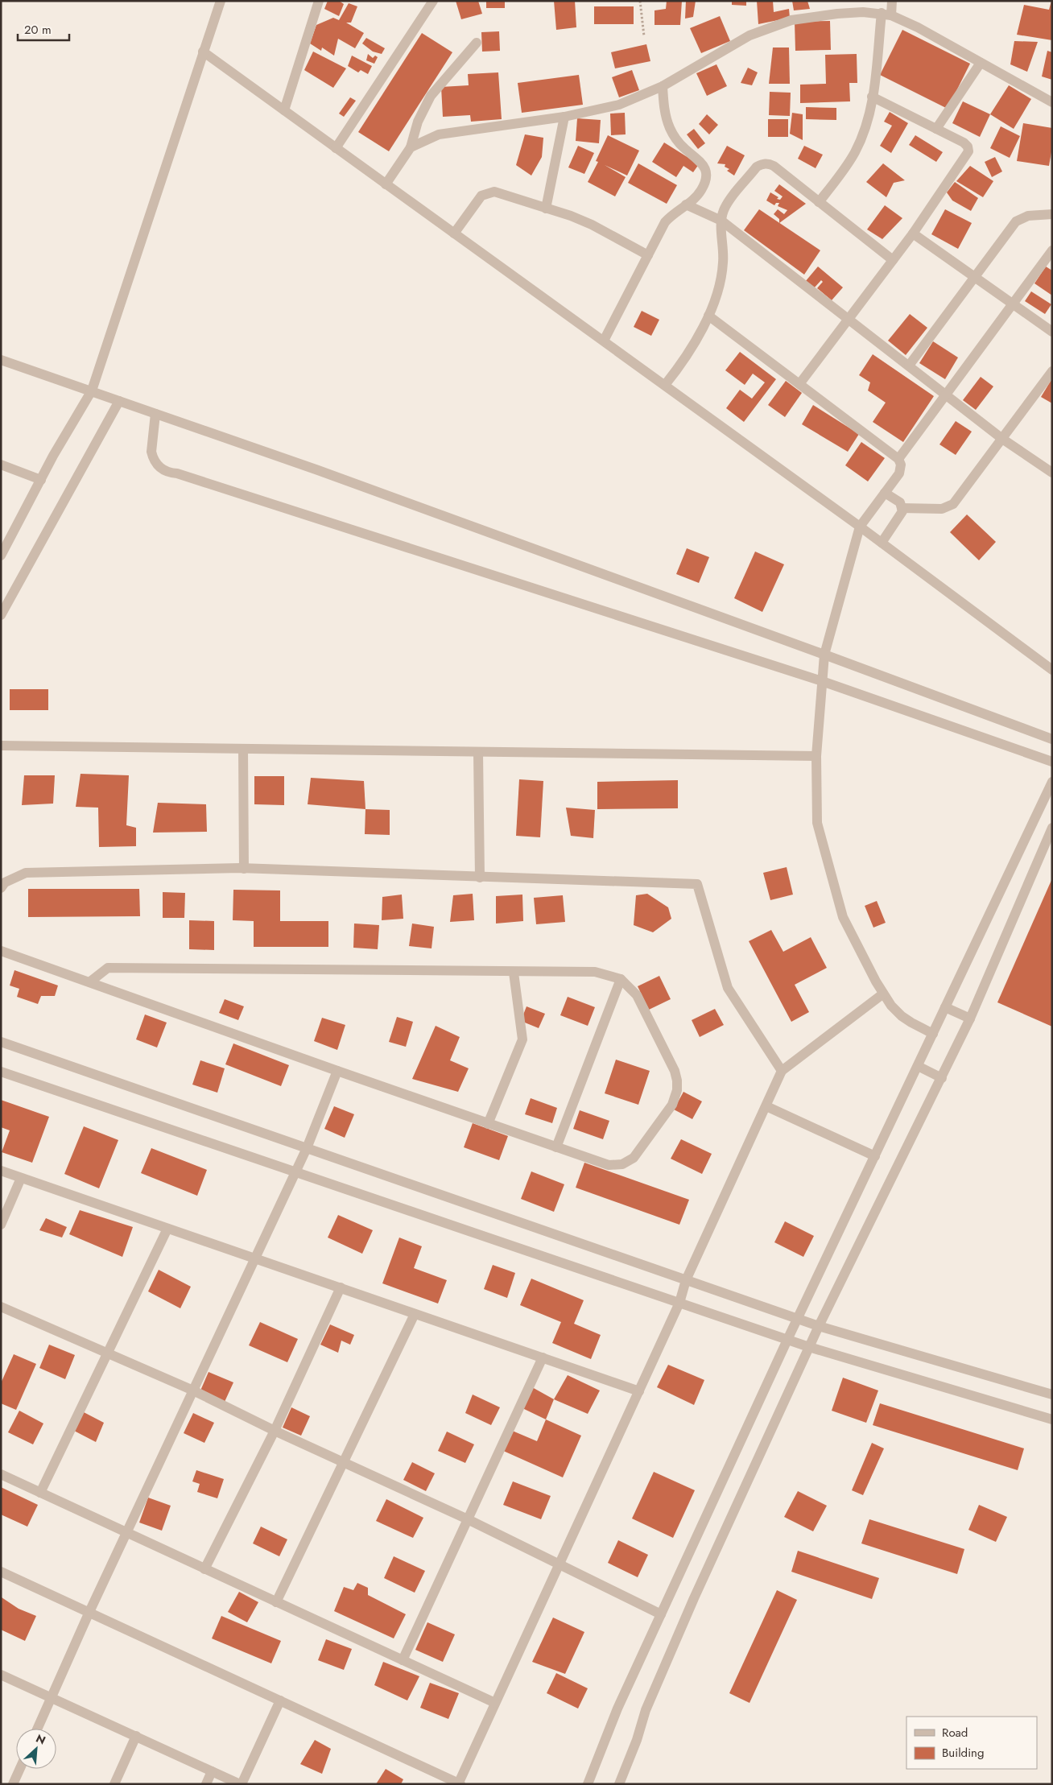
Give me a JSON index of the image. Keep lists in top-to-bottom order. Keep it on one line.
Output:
{"legend":["Road","Building"],"scale_bar":"20 m","north":"top right"}
